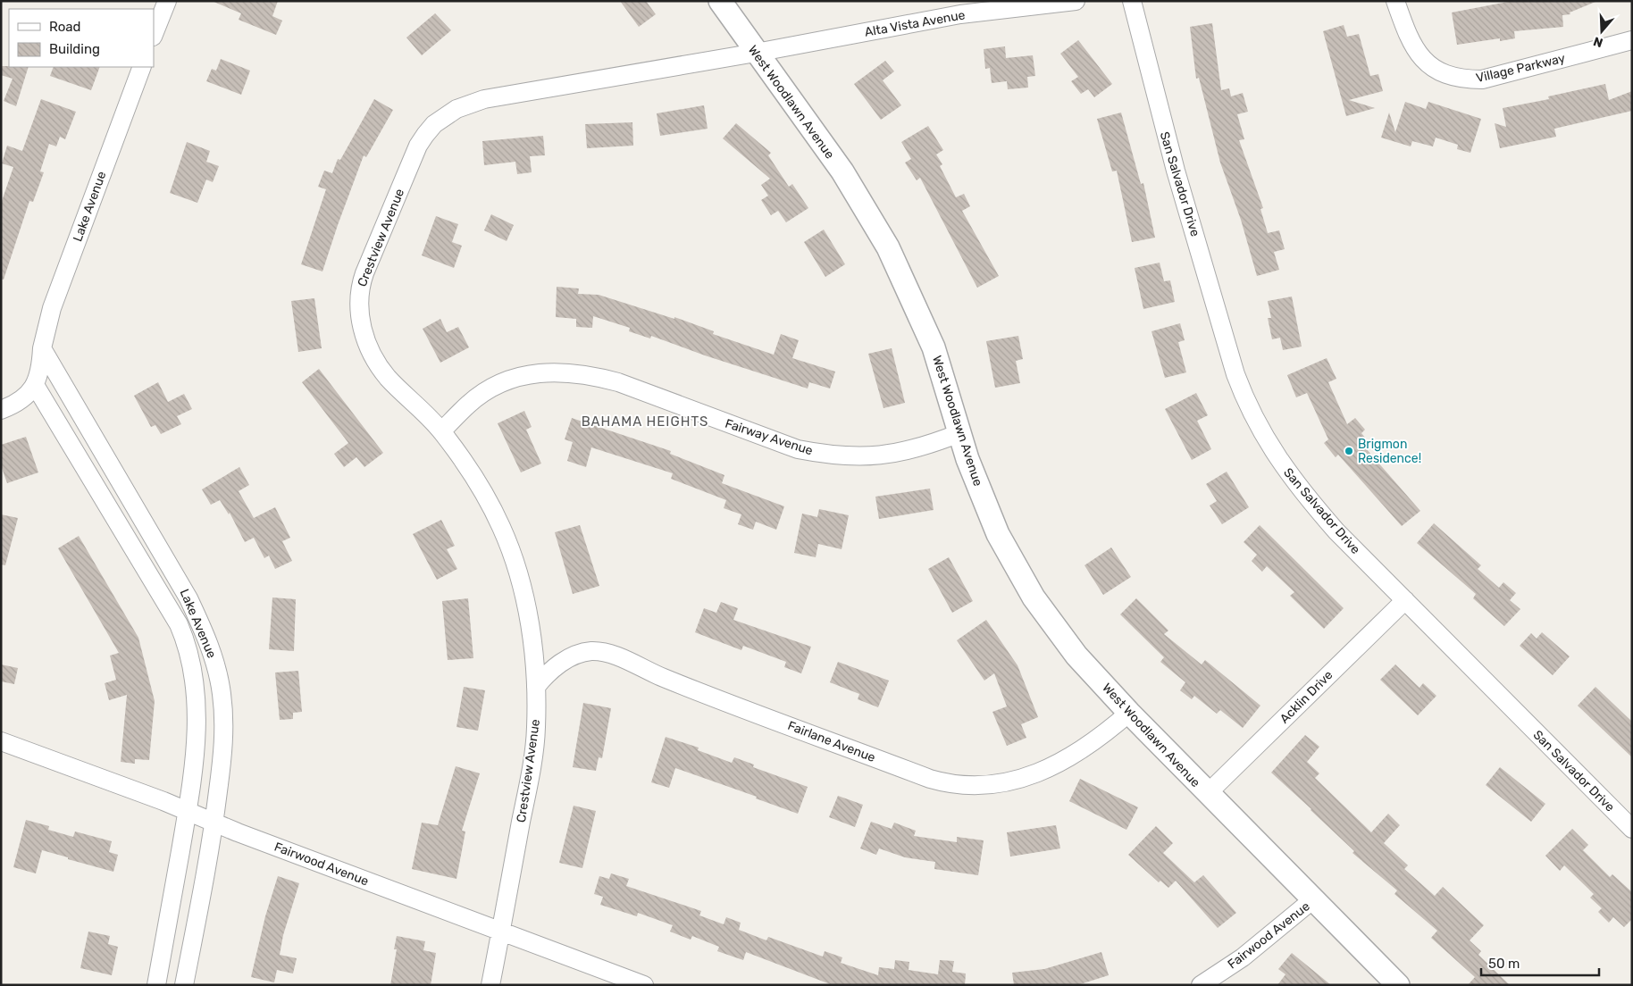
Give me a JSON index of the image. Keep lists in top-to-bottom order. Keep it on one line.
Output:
{"streets":{"street":["Alta Vista Avenue","Village Parkway","West Woodlawn Avenue","San Salvador Drive","Lake Avenue","Crestview Avenue","Fairway Avenue","Acklin Drive","Fairlane Avenue","Fairwood Avenue"]},"crossings":[["Alta Vista Avenue","West Woodlawn Avenue"],["Alta Vista Avenue","Crestview Avenue"],["West Woodlawn Avenue","Crestview Avenue"],["West Woodlawn Avenue","Fairway Avenue"],["West Woodlawn Avenue","Acklin Drive"],["West Woodlawn Avenue","Fairlane Avenue"],["West Woodlawn Avenue","Fairwood Avenue"],["San Salvador Drive","Acklin Drive"],["Lake Avenue","Fairwood Avenue"],["Crestview Avenue","Fairway Avenue"],["Crestview Avenue","Fairlane Avenue"],["Crestview Avenue","Fairwood Avenue"]],"districts":["BAHAMA HEIGHTS"],"places":["Brigmon Residence!"],"legend":["Road","Building"],"scale_bar":"50 m","north":"bottom"}
